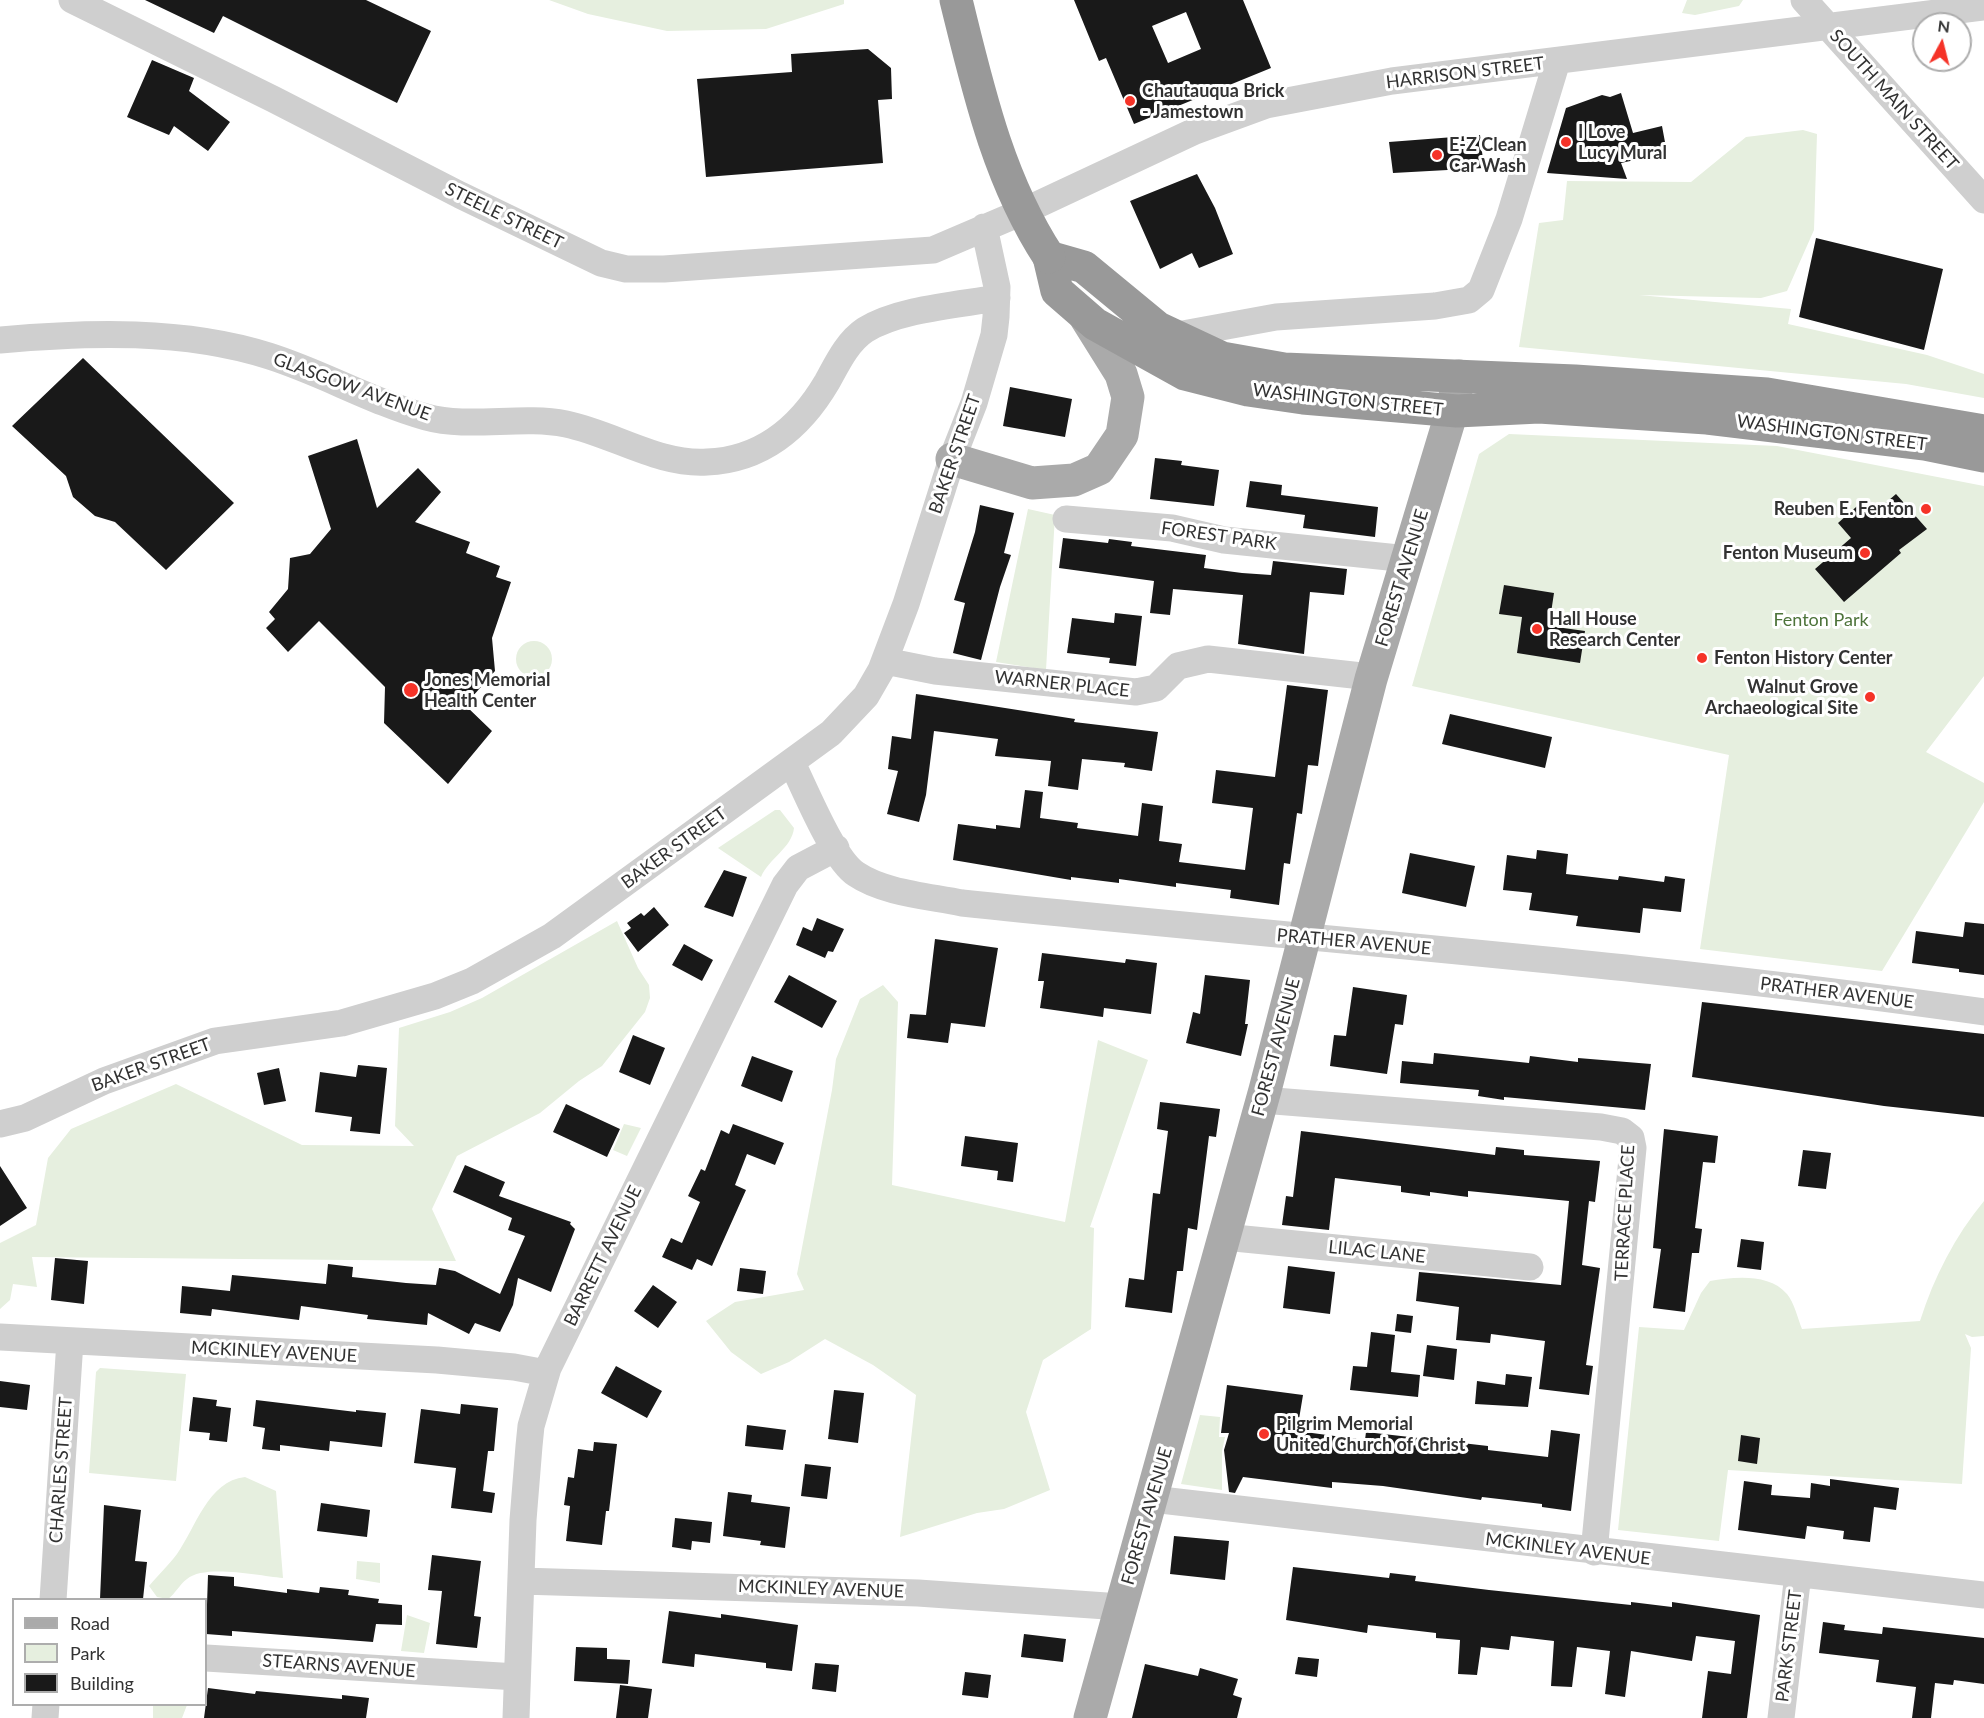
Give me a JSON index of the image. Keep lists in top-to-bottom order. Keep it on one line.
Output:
{"streets":{"highway":["WASHINGTON STREET"],"main road":["FOREST AVENUE"],"street":["HARRISON STREET","SOUTH MAIN STREET","STEELE STREET","GLASGOW AVENUE","BAKER STREET","FOREST PARK","WARNER PLACE","PRATHER AVENUE","TERRACE PLACE","LILAC LANE","BARRETT AVENUE","MCKINLEY AVENUE","CHARLES STREET","PARK STREET","STEARNS AVENUE"]},"crossings":[["HARRISON STREET","SOUTH MAIN STREET"],["HARRISON STREET","STEELE STREET"],["HARRISON STREET","BAKER STREET"],["STEELE STREET","BAKER STREET"],["GLASGOW AVENUE","BAKER STREET"],["WASHINGTON STREET","FOREST AVENUE"],["BAKER STREET","WARNER PLACE"],["BAKER STREET","PRATHER AVENUE"],["FOREST PARK","FOREST AVENUE"],["FOREST AVENUE","WARNER PLACE"],["FOREST AVENUE","PRATHER AVENUE"],["FOREST AVENUE","TERRACE PLACE"],["FOREST AVENUE","LILAC LANE"],["FOREST AVENUE","MCKINLEY AVENUE"],["PRATHER AVENUE","BARRETT AVENUE"],["TERRACE PLACE","MCKINLEY AVENUE"],["BARRETT AVENUE","MCKINLEY AVENUE"],["BARRETT AVENUE","STEARNS AVENUE"],["MCKINLEY AVENUE","CHARLES STREET"],["MCKINLEY AVENUE","PARK STREET"]],"parks":["Fenton Park"],"places":["Chautauqua Brick - Jamestown","I Love Lucy Mural","E-Z Clean Car Wash","Reuben E. Fenton","Fenton Museum","Hall House Research Center","Fenton History Center","Jones Memorial Health Center","Walnut Grove Archaeological Site","Pilgrim Memorial United Church of Christ"],"legend":["Road","Park","Building"],"north":"top"}
